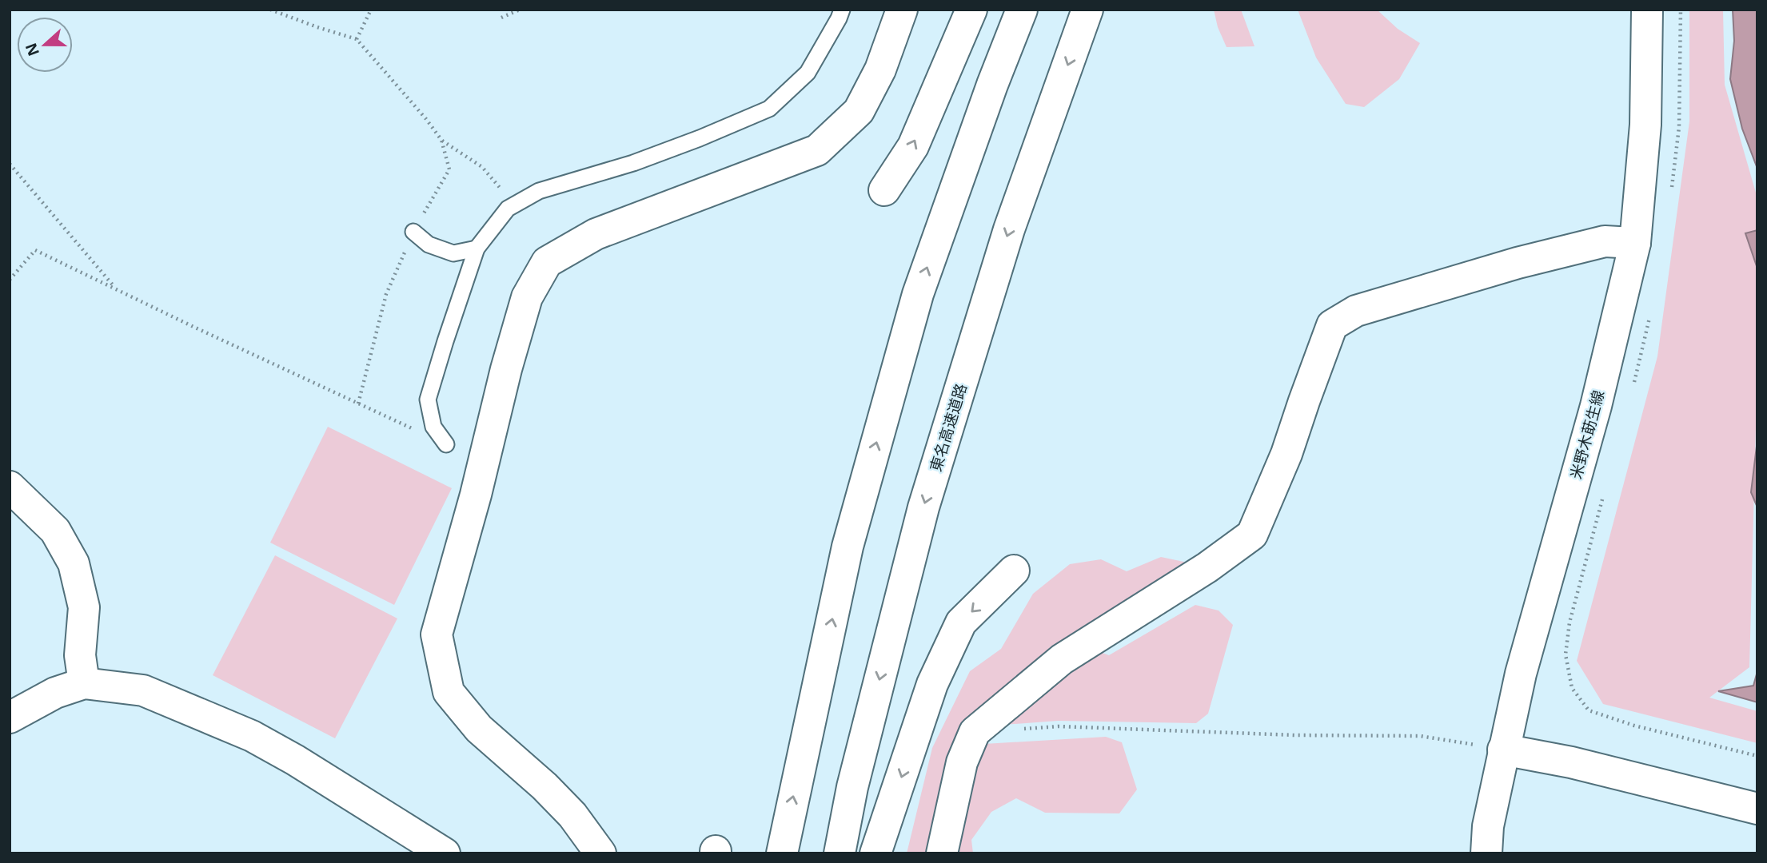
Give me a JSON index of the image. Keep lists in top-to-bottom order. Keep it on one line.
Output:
{"streets":{"main road":["東名高速道路","米野木莇生線"]},"north":"left"}
